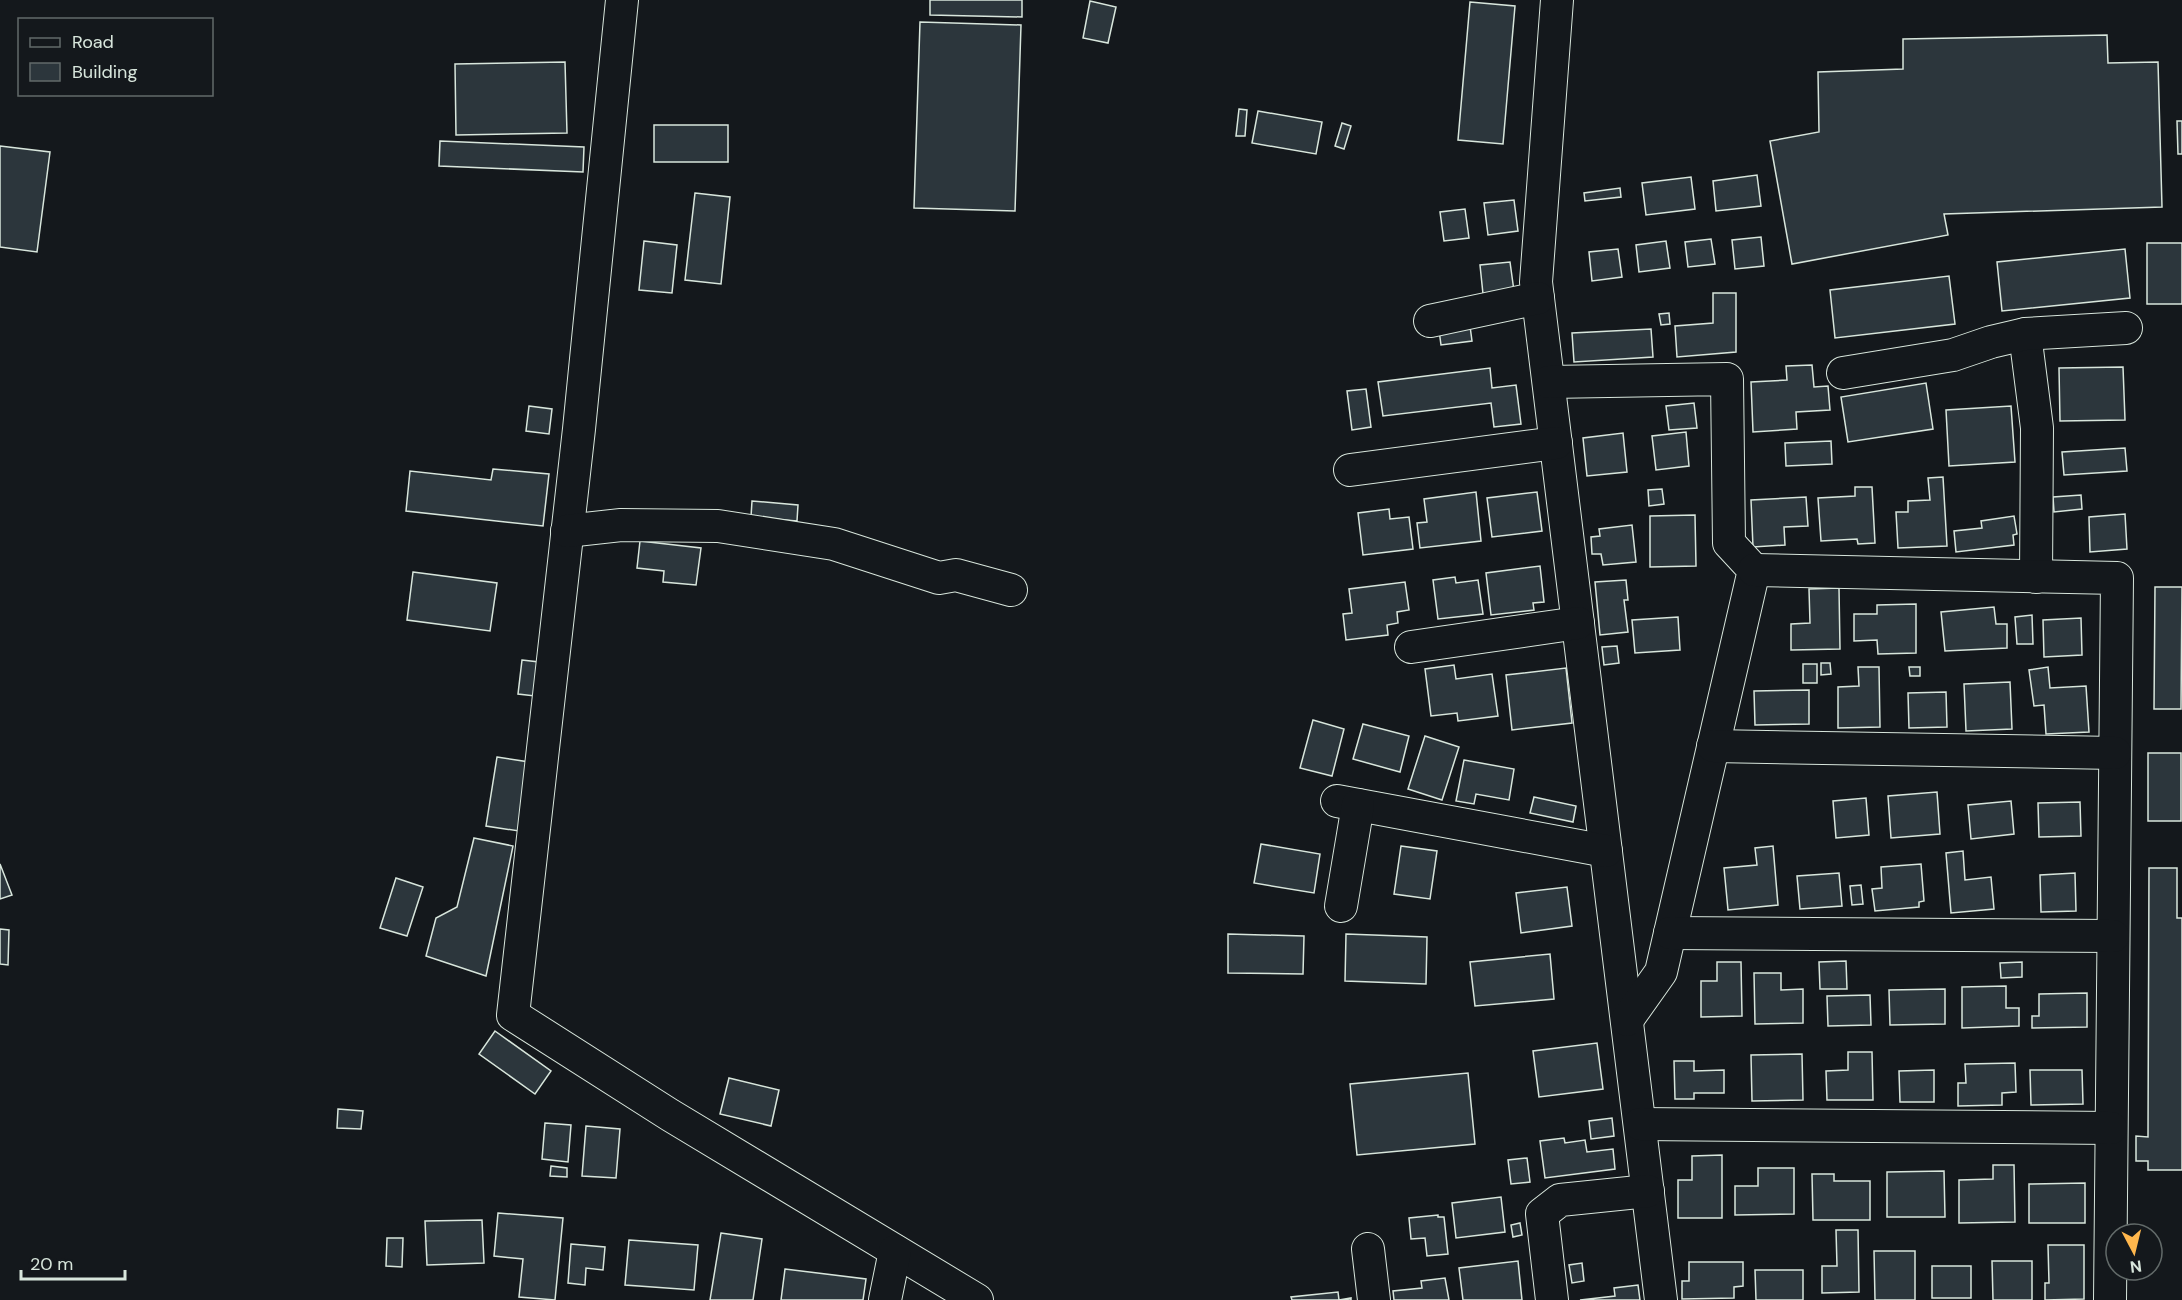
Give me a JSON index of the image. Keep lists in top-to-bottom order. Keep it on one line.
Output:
{"legend":["Road","Building"],"scale_bar":"20 m","north":"bottom"}
